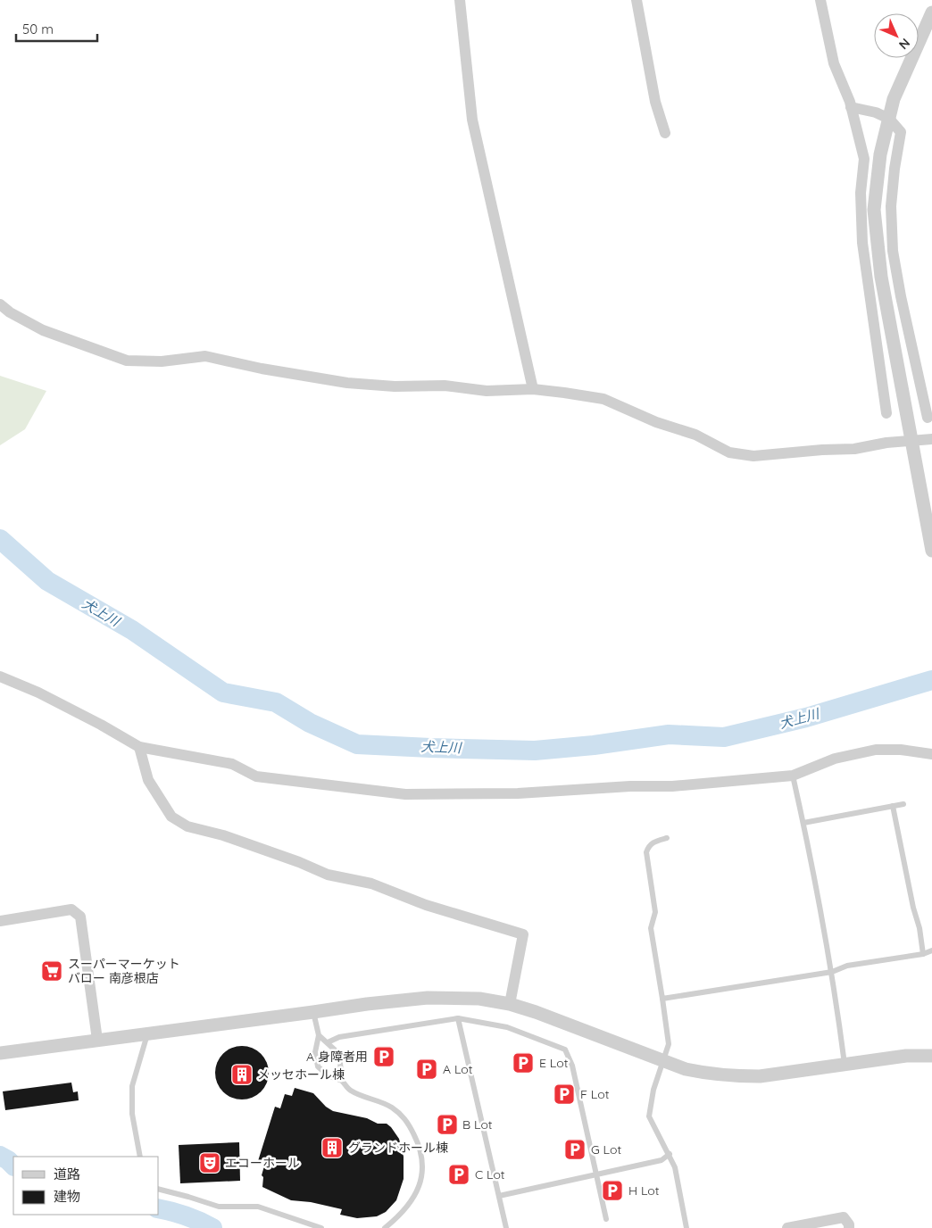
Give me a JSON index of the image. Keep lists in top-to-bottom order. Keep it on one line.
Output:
{"water":["犬上川"],"places":{"supermarket":["スーパーマーケット バロー 南彦根店"],"parking":["A 身障者用","E Lot","A Lot","F Lot","B Lot","G Lot","C Lot","H Lot"],"building":["メッセホール棟","グランドホール棟"],"theatre":["エコーホール"]},"legend":["道路","建物"],"scale_bar":"50 m","north":"bottom right"}
